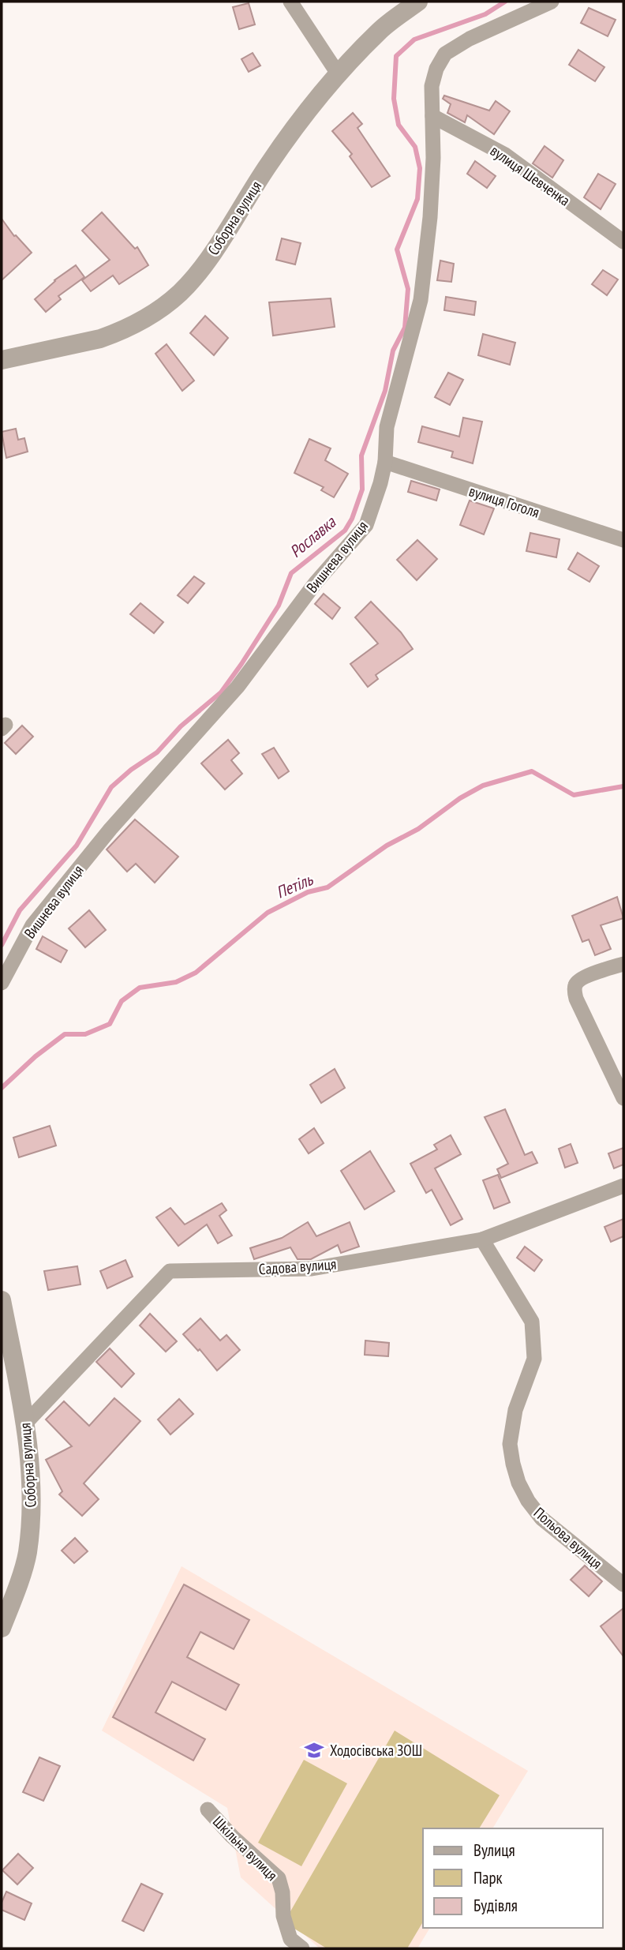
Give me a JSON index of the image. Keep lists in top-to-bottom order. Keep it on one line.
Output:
{"streets":{"street":["вулиця Шевченка","Соборна вулиця","вулиця Гоголя","Вишнева вулиця","Садова вулиця","Польова вулиця","Шкільна вулиця"]},"crossings":[["вулиця Шевченка","Вишнева вулиця"],["Соборна вулиця","Садова вулиця"],["вулиця Гоголя","Вишнева вулиця"],["Садова вулиця","Польова вулиця"]],"water":["Рославка","Петіль"],"places":{"school or university":["Ходосівська ЗОШ"]},"legend":["Вулиця","Парк","Будівля"]}
